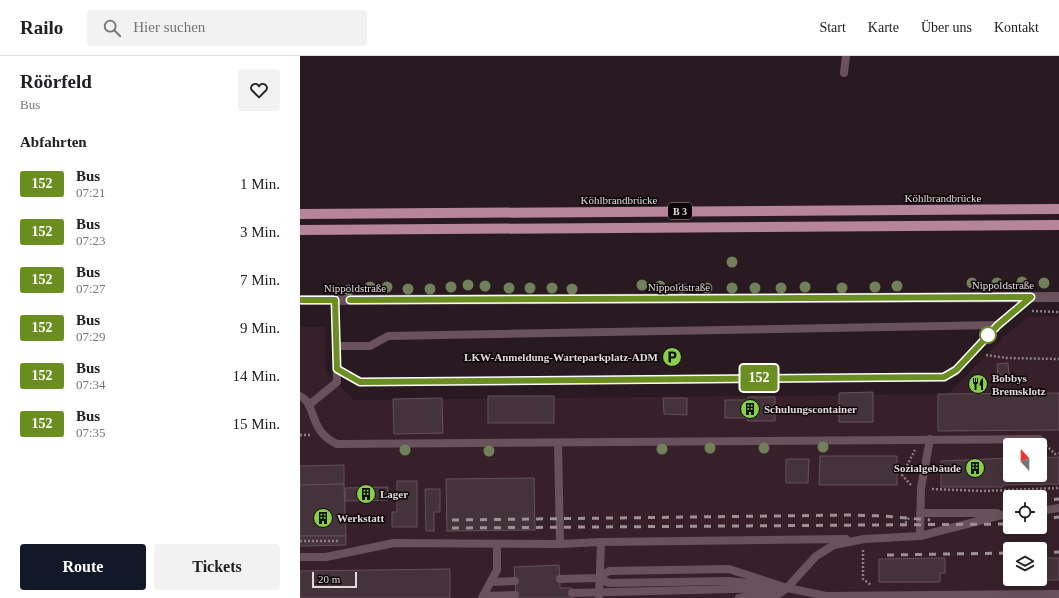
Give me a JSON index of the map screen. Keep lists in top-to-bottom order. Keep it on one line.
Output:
{"streets":{"main road":["Köhlbrandbrücke","B 3"],"street":["Nippoldstraße"]},"places":{"parking":["LKW-Anmeldung-Warteparkplatz-ADM"],"restaurant":["Bobbys Bremsklotz"],"building":["Schulungscontainer","Sozialgebäude","Lager","Werkstatt"]},"lines":["bus line 152"],"scale_bar":"20 m","north":"top","page":{"header":"Railo","search":"Hier suchen","nav":["Start","Karte","Über uns","Kontakt"],"heading":[["Röörfeld","Bus"],"Abfahrten"],"on_map":"152","list":[{"mark":"152","name":"Bus","note":"07:21","value":"1 Min."},{"mark":"152","name":"Bus","note":"07:23","value":"3 Min."},{"mark":"152","name":"Bus","note":"07:27","value":"7 Min."},{"mark":"152","name":"Bus","note":"07:29","value":"9 Min."},{"mark":"152","name":"Bus","note":"07:34","value":"14 Min."},{"mark":"152","name":"Bus","note":"07:35","value":"15 Min."}],"buttons":["Route","Tickets"],"scale":"20 m"}}
